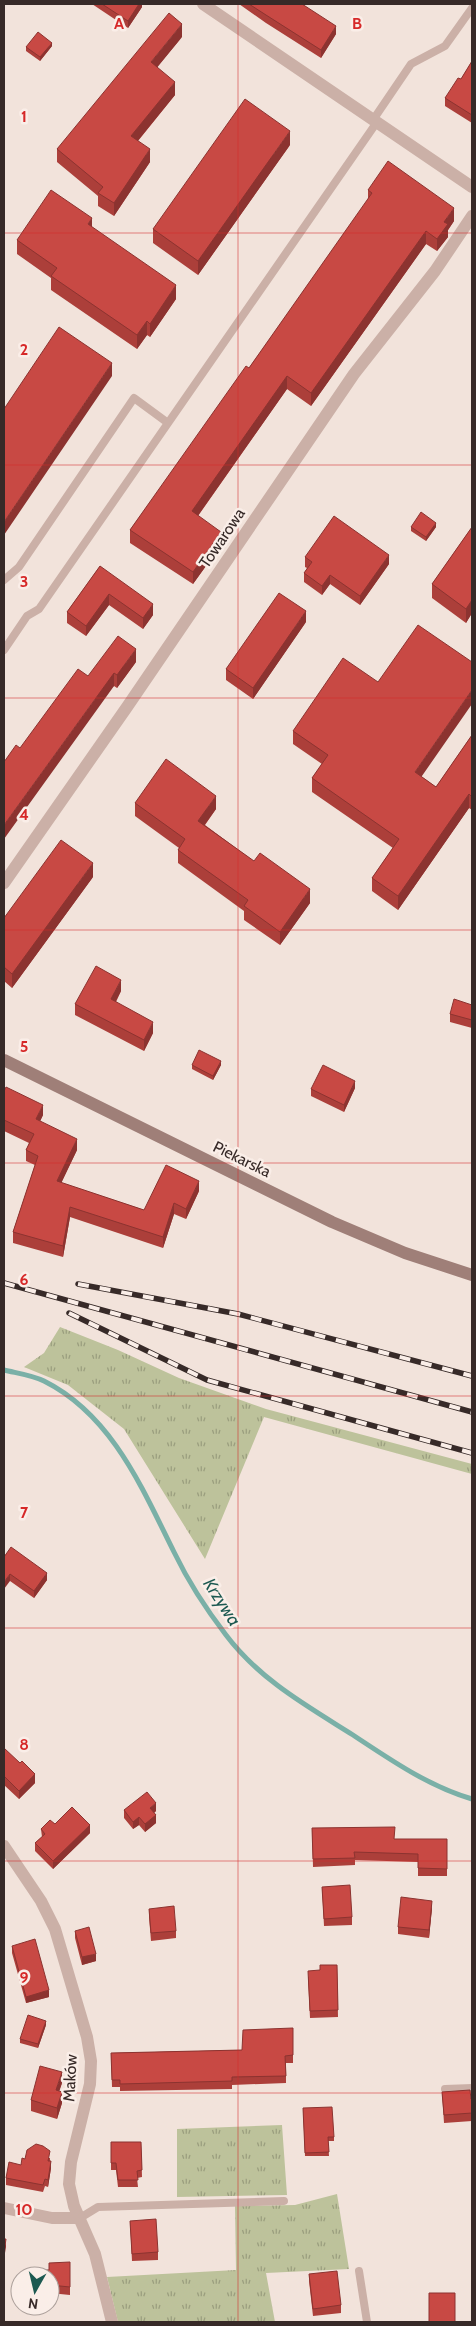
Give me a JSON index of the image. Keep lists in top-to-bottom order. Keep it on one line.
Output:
{"streets":{"street":["Towarowa","Piekarska","Maków"]},"water":["Krzywa"],"north":"bottom","grid":{"columns":["A","B"],"rows":["1","2","3","4","5","6","7","8","9","10"]}}
